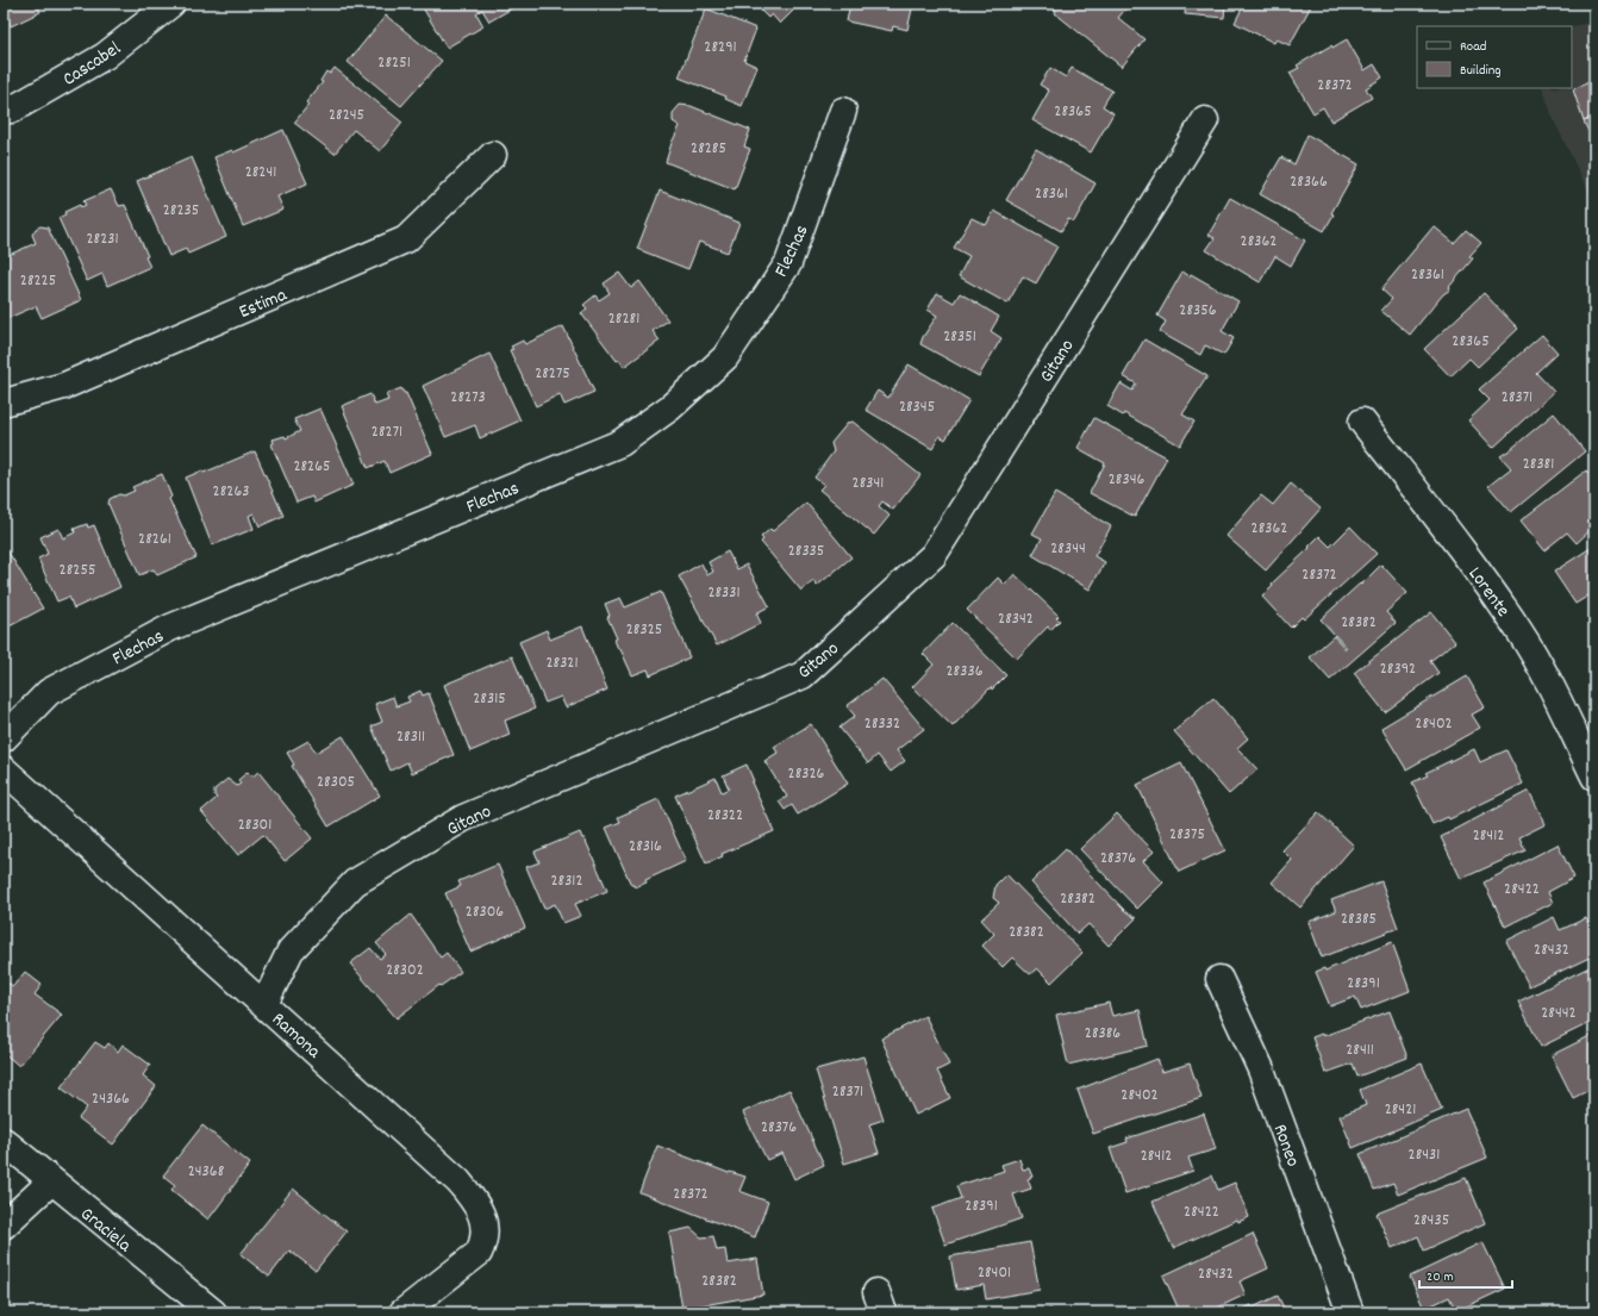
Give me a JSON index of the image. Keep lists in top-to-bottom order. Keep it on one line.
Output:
{"streets":{"street":["Cascabel","Flechas","Estima","Gitano","Lorente","Ramona","Roneo","Graciela"]},"crossings":[["Gitano","Ramona"]],"house_numbers":["28291","28251","28372","28365","28245","28285","28241","28366","28361","28235","28231","28362","28361","28225","28356","28281","28351","28365","28275","28273","28371","28345","28271","28381","28265","28346","28341","28263","28362","28261","28344","28335","28255","28372","28331","28342","28382","28325","28321","28392","28336","28315","28332","28402","28311","28326","28305","28322","28301","28375","28412","28316","28376","28312","28422","28382","28306","28385","28382","28432","28302","28391","28442","28386","28411","28371","28402","24366","28421","28376","28431","28412","24368","28372","28391","28422","28435","28401","28432","28382"],"legend":["Road","Building"],"scale_bar":"20 m"}
